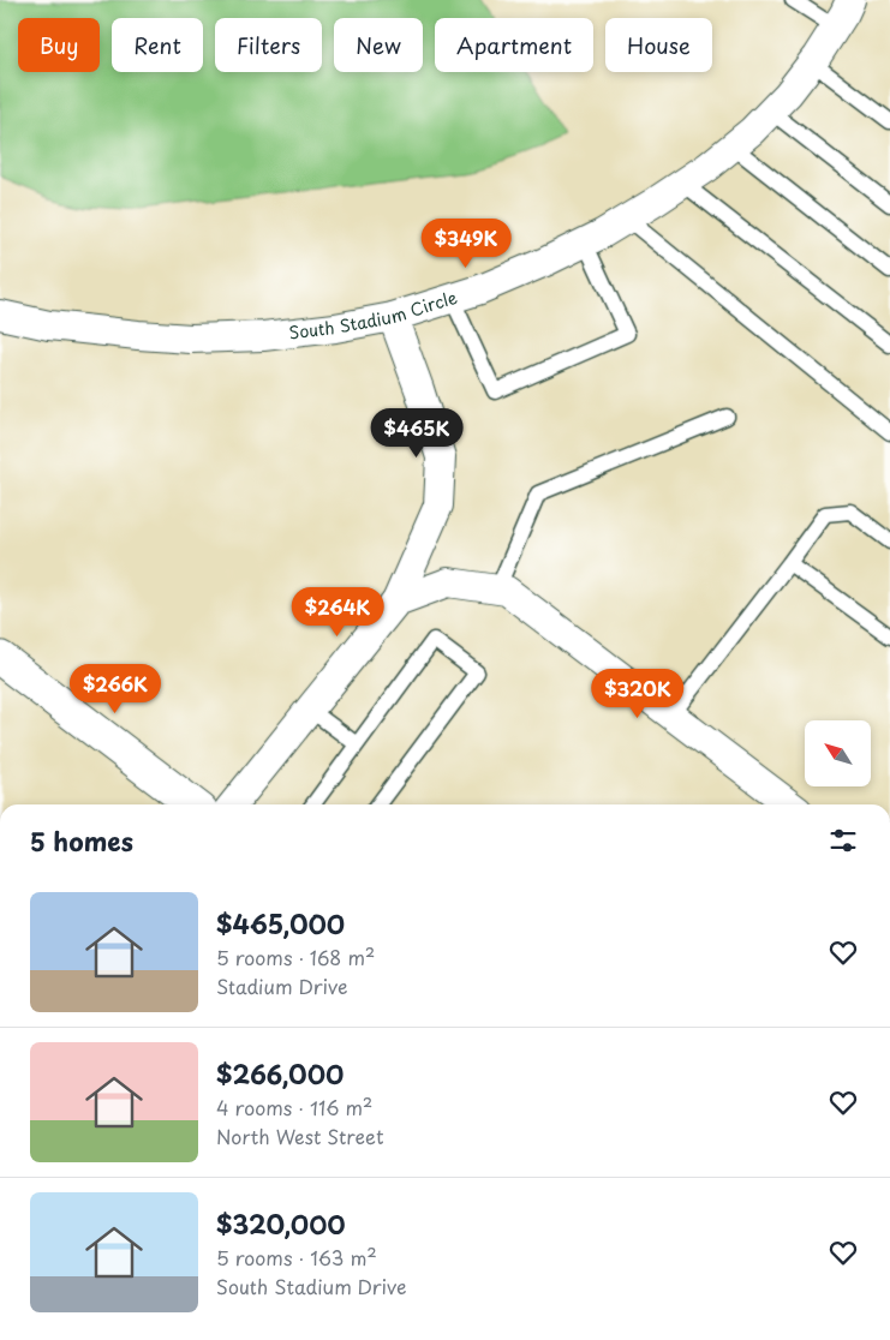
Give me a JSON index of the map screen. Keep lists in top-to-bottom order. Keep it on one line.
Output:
{"streets":{"street":["South Stadium Circle"]},"north":"top left","page":{"chip":["Buy","Rent","Filters","New","Apartment","House"],"price":["$349K","$465K","$264K","$266K","$320K"],"heading":"5 homes","list":[{"name":"$465,000","note":"5 rooms · 168 m² · Stadium Drive"},{"name":"$266,000","note":"4 rooms · 116 m² · North West Street"},{"name":"$320,000","note":"5 rooms · 163 m² · South Stadium Drive"}]}}
